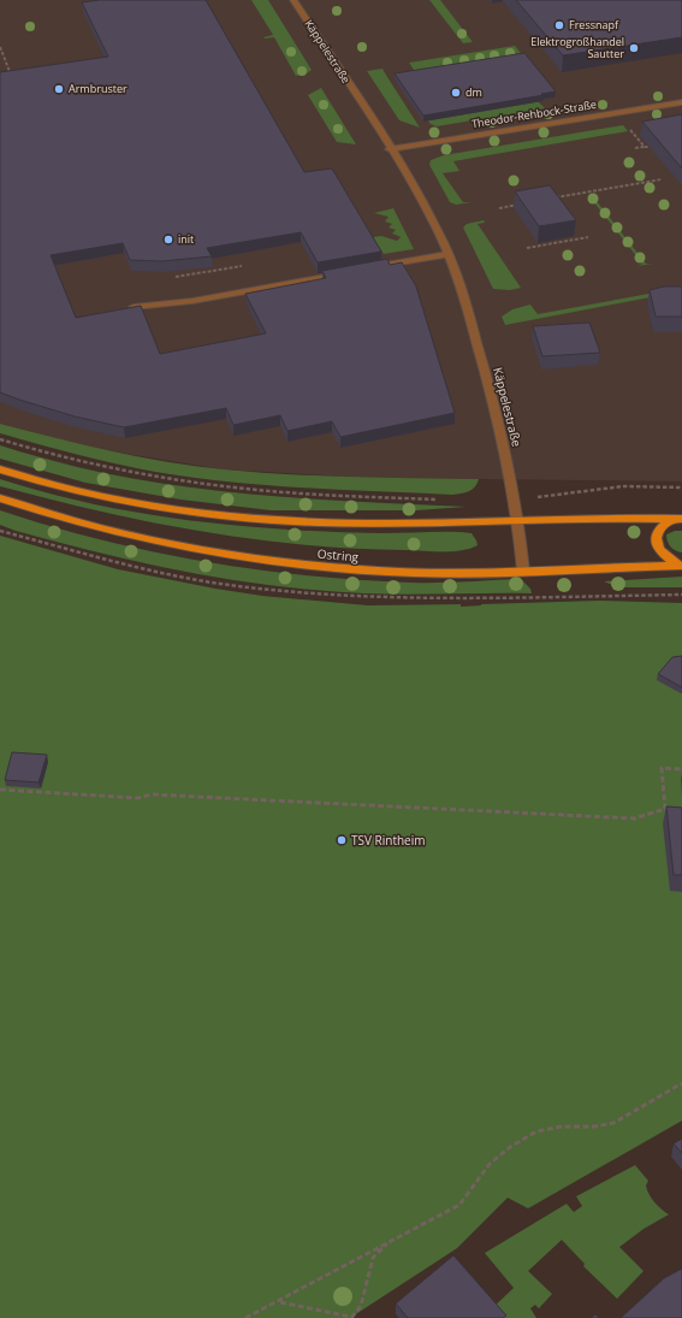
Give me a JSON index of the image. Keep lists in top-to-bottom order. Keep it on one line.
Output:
{"streets":{"main road":["Ostring"],"street":["Käppelestraße","Theodor-Rehbock-Straße"]},"crossings":[["Käppelestraße","Theodor-Rehbock-Straße"],["Käppelestraße","Ostring"]],"places":["Fressnapf","Elektrogroßhandel Sautter","Armbruster","dm","init","TSV Rintheim"]}
